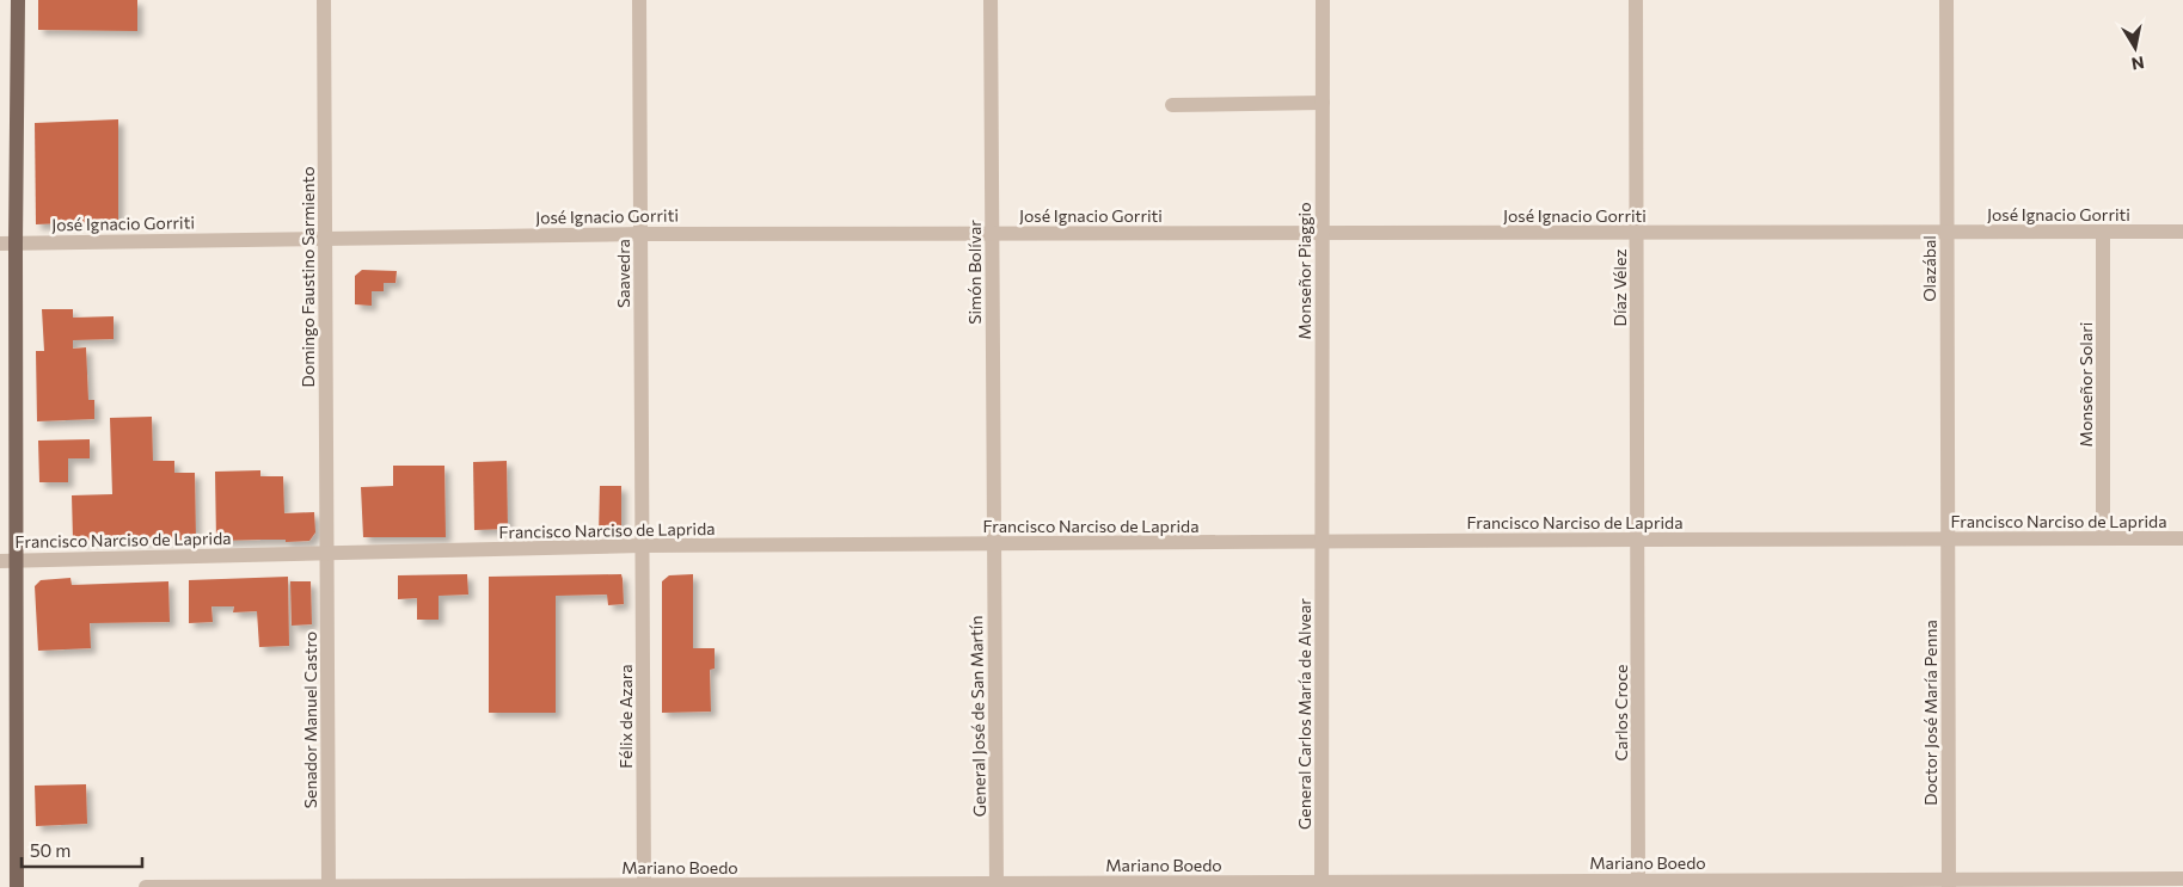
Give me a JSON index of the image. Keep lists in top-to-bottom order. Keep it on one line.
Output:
{"streets":{"street":["José Ignacio Gorriti","Olazábal","Monseñor Piaggio","Simón Bolívar","Saavedra","Domingo Faustino Sarmiento","Díaz Vélez","Monseñor Solari","Francisco Narciso de Laprida","Carlos Croce","Doctor José María Penna","General Carlos María de Alvear","Félix de Azara","General José de San Martín","Senador Manuel Castro","Mariano Boedo"]},"crossings":[["José Ignacio Gorriti","Olazábal"],["José Ignacio Gorriti","Monseñor Piaggio"],["José Ignacio Gorriti","Simón Bolívar"],["José Ignacio Gorriti","Saavedra"],["José Ignacio Gorriti","Domingo Faustino Sarmiento"],["José Ignacio Gorriti","Díaz Vélez"],["José Ignacio Gorriti","Monseñor Solari"],["Olazábal","Francisco Narciso de Laprida"],["Olazábal","Doctor José María Penna"],["Monseñor Piaggio","Francisco Narciso de Laprida"],["Monseñor Piaggio","General Carlos María de Alvear"],["Simón Bolívar","Francisco Narciso de Laprida"],["Simón Bolívar","General José de San Martín"],["Saavedra","Francisco Narciso de Laprida"],["Saavedra","Félix de Azara"],["Domingo Faustino Sarmiento","Francisco Narciso de Laprida"],["Domingo Faustino Sarmiento","Senador Manuel Castro"],["Díaz Vélez","Francisco Narciso de Laprida"],["Díaz Vélez","Carlos Croce"],["Monseñor Solari","Francisco Narciso de Laprida"],["Francisco Narciso de Laprida","Carlos Croce"],["Francisco Narciso de Laprida","Doctor José María Penna"],["Francisco Narciso de Laprida","General Carlos María de Alvear"],["Francisco Narciso de Laprida","Félix de Azara"],["Francisco Narciso de Laprida","General José de San Martín"],["Francisco Narciso de Laprida","Senador Manuel Castro"],["Carlos Croce","Mariano Boedo"],["Doctor José María Penna","Mariano Boedo"],["General Carlos María de Alvear","Mariano Boedo"],["Félix de Azara","Mariano Boedo"],["General José de San Martín","Mariano Boedo"],["Senador Manuel Castro","Mariano Boedo"]],"scale_bar":"50 m","north":"bottom"}
